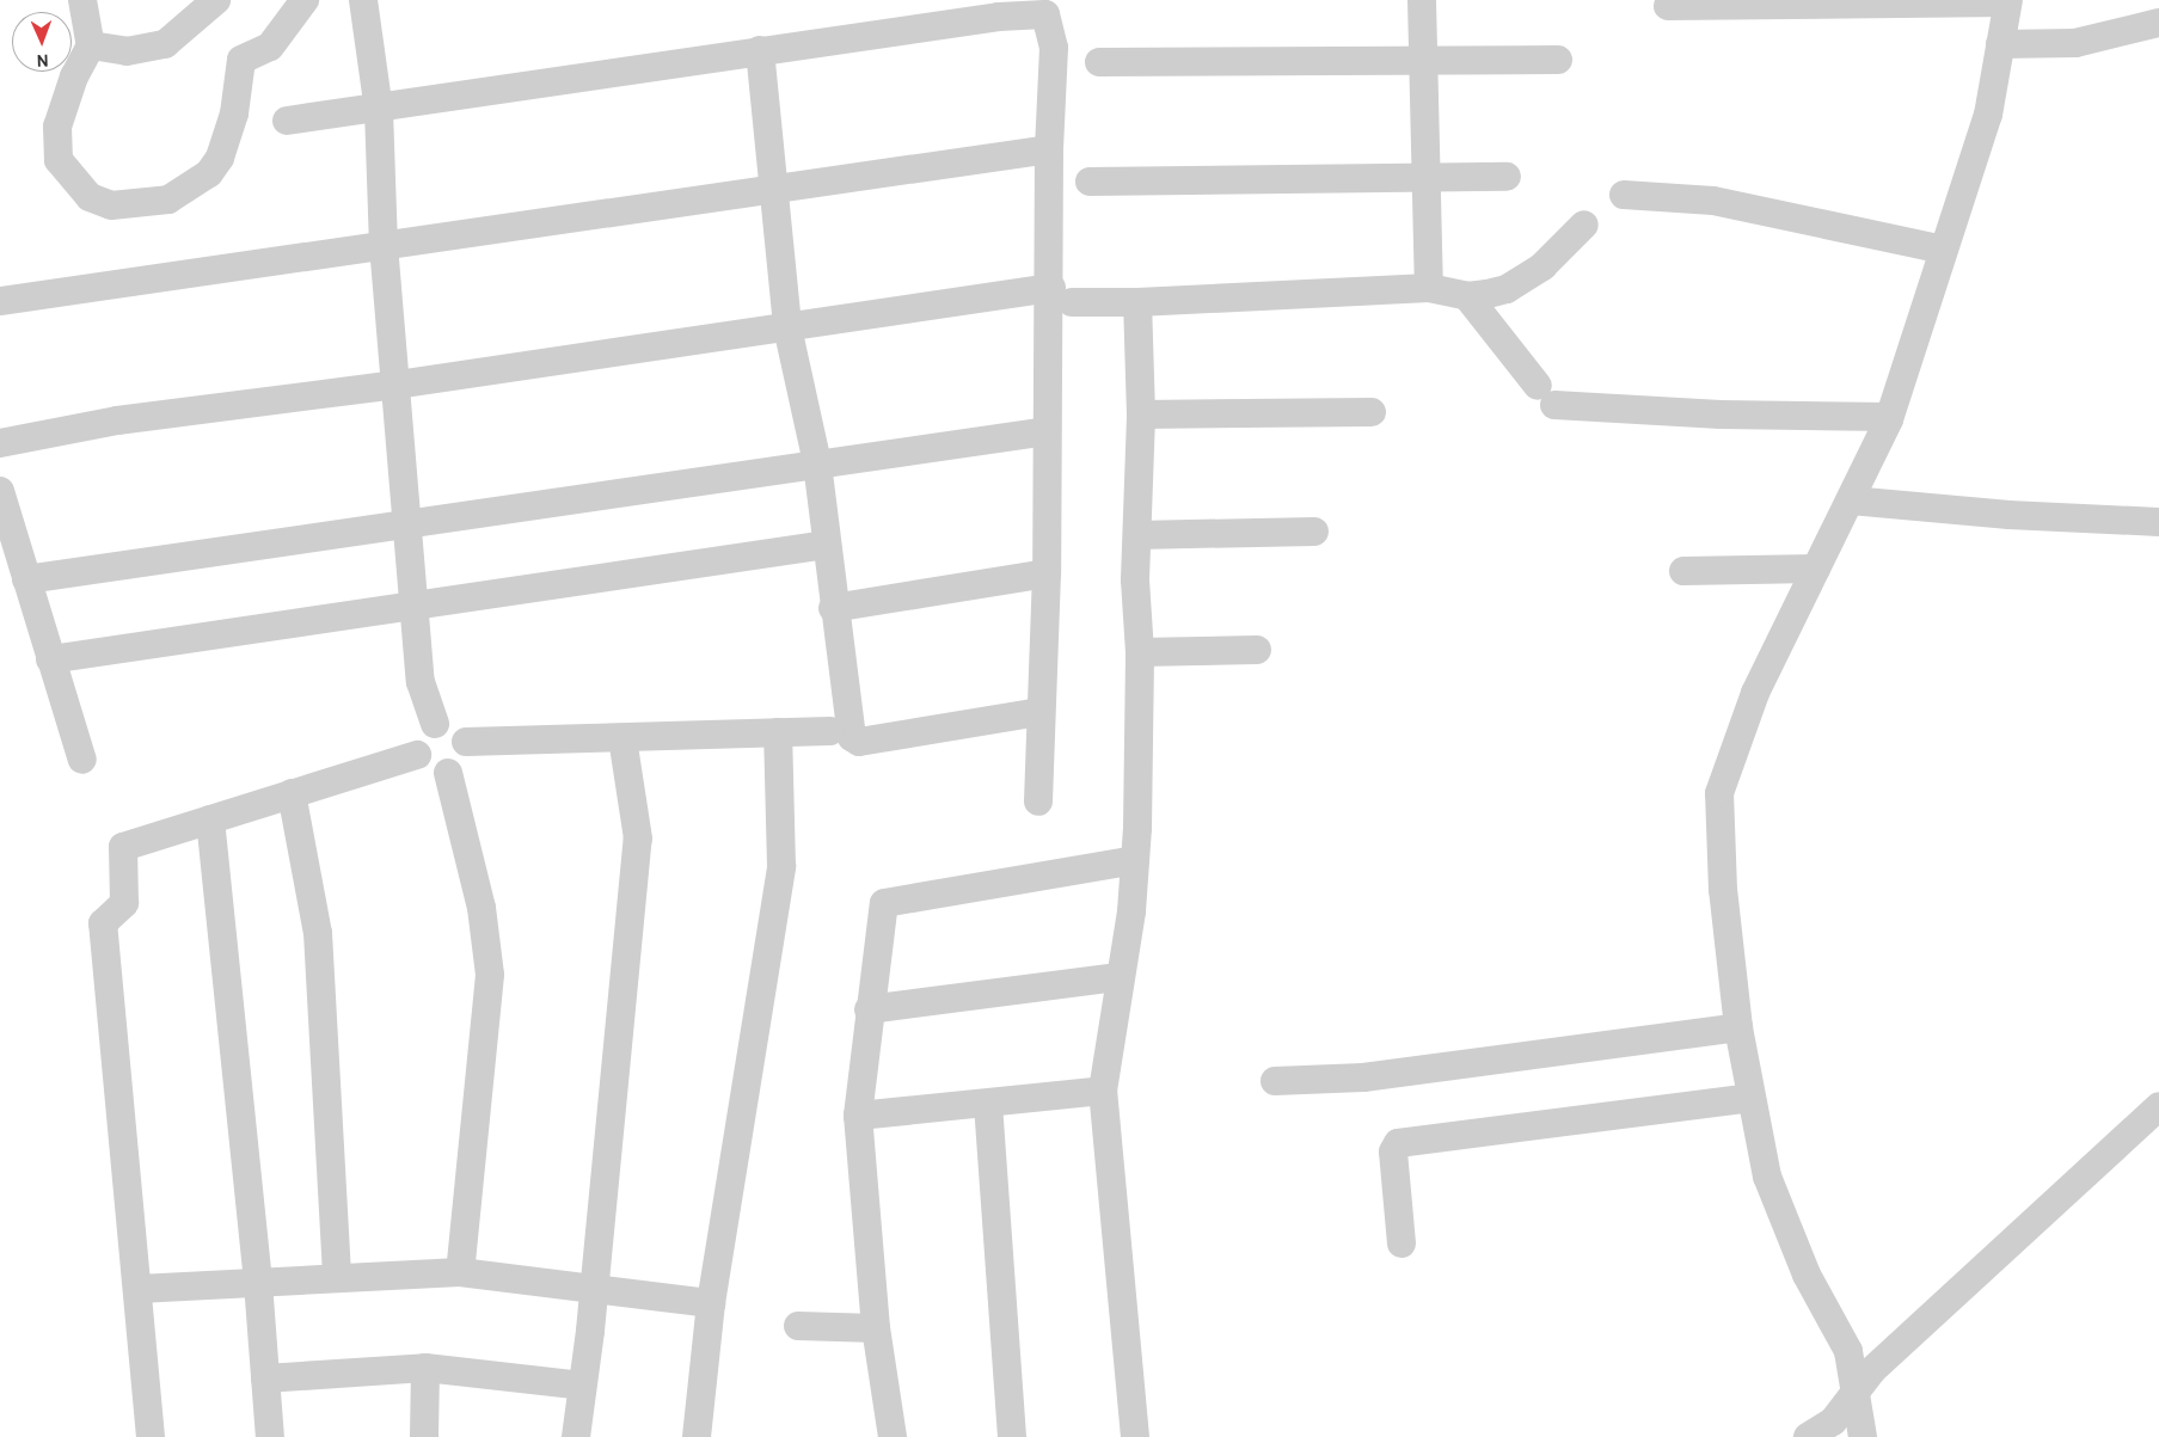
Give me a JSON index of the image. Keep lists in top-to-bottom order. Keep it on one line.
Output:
{"north":"bottom"}
